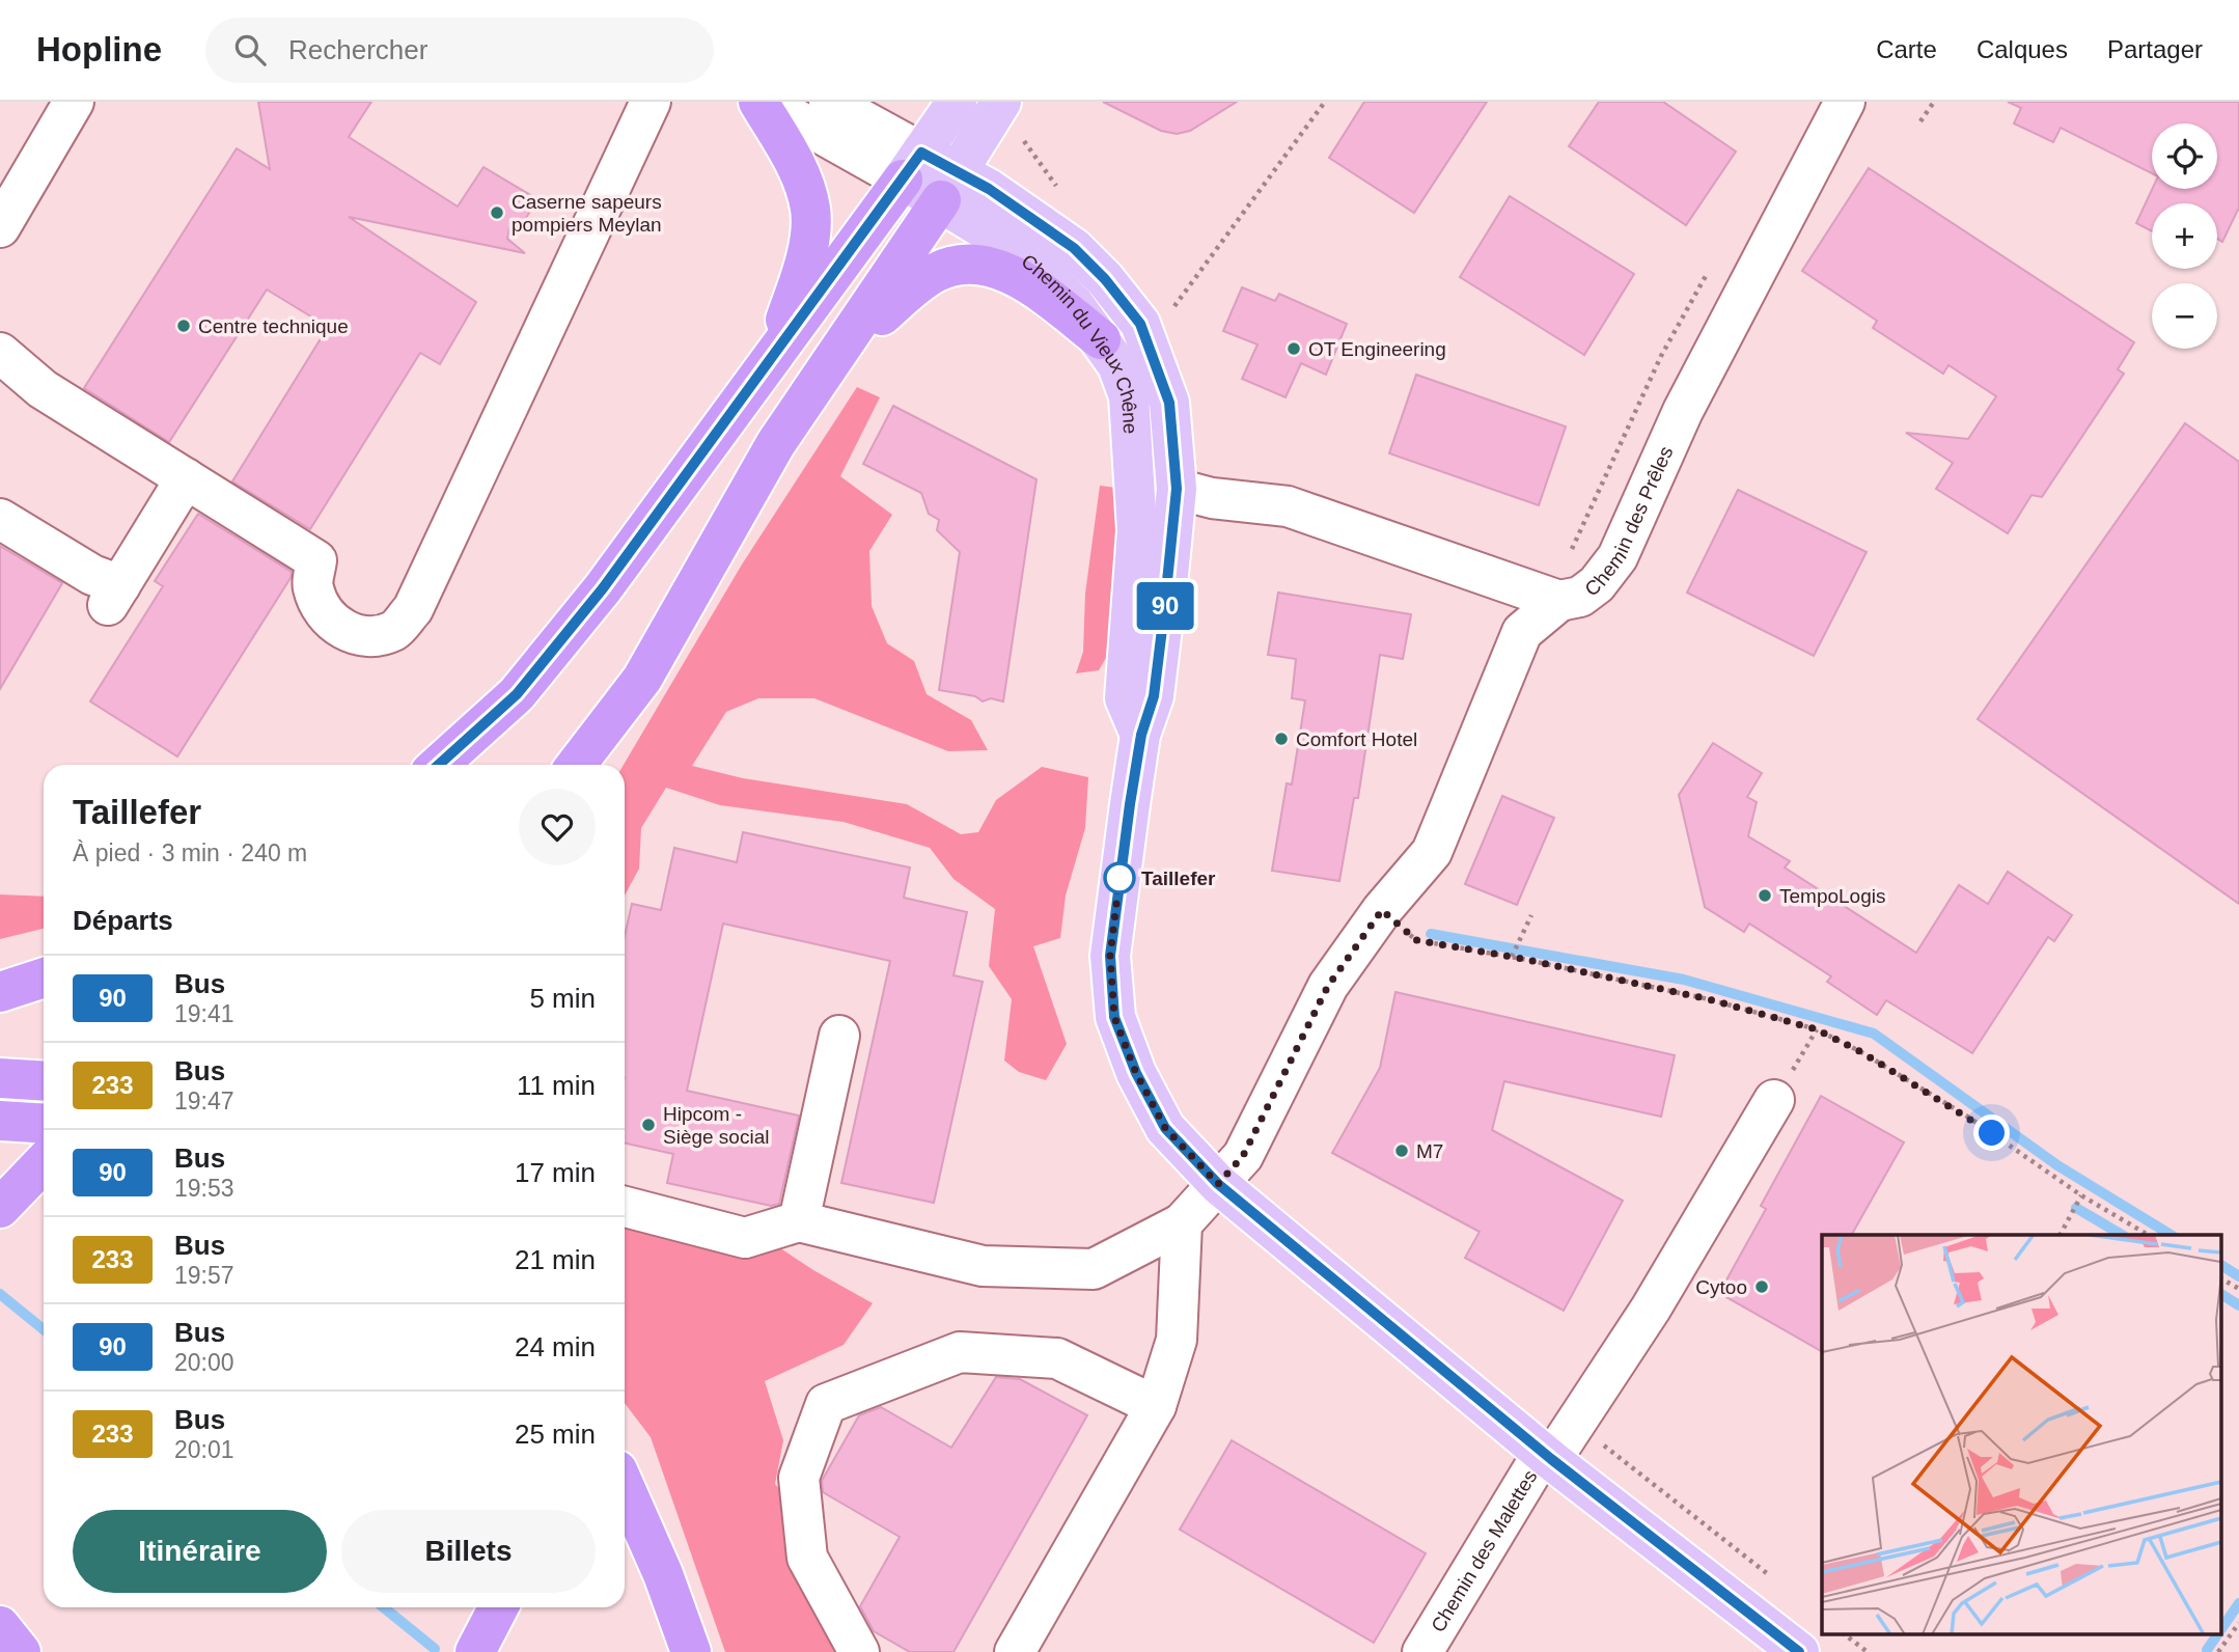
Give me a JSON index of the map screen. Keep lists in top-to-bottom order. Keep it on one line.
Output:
{"streets":{"main road":["Chemin du Vieux Chêne"],"street":["Chemin des Prêles","Chemin des Malettes"]},"crossings":[["Chemin du Vieux Chêne","Chemin des Prêles"],["Chemin du Vieux Chêne","Chemin des Malettes"]],"places":["Caserne sapeurs pompiers Meylan","Centre technique","OT Engineering","Comfort Hotel","Taillefer","TempoLogis","Hipcom - Siège social","M7","Cytoo"],"lines":["bus line 90"],"page":{"header":"Hopline","search":"Rechercher","nav":["Carte","Calques","Partager"],"on_map":"90","map_buttons":["+","−"],"heading":[["Taillefer","À pied · 3 min · 240 m"],"Départs"],"list":[{"mark":"90","name":"Bus","note":"19:41","value":"5 min"},{"mark":"233","name":"Bus","note":"19:47","value":"11 min"},{"mark":"90","name":"Bus","note":"19:53","value":"17 min"},{"mark":"233","name":"Bus","note":"19:57","value":"21 min"},{"mark":"90","name":"Bus","note":"20:00","value":"24 min"},{"mark":"233","name":"Bus","note":"20:01","value":"25 min"}],"buttons":["Itinéraire","Billets"]}}
